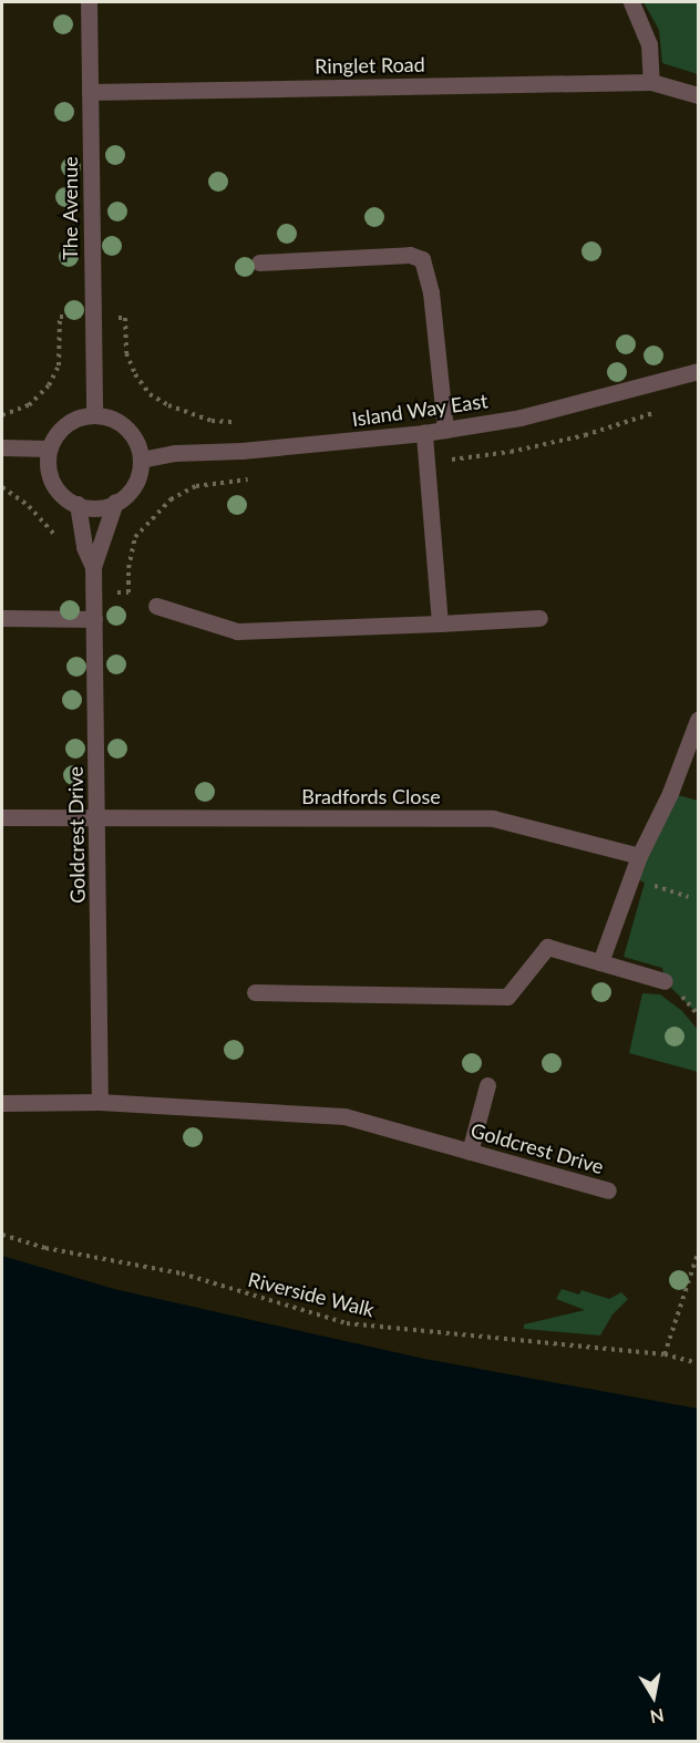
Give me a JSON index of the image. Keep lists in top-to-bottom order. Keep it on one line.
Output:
{"streets":{"street":["Ringlet Road","The Avenue","Island Way East","Bradfords Close","Goldcrest Drive"],"path":["Riverside Walk"]},"crossings":[["Ringlet Road","The Avenue"],["The Avenue","Island Way East"],["The Avenue","Goldcrest Drive"],["Island Way East","Goldcrest Drive"],["Bradfords Close","Goldcrest Drive"]],"north":"bottom"}
